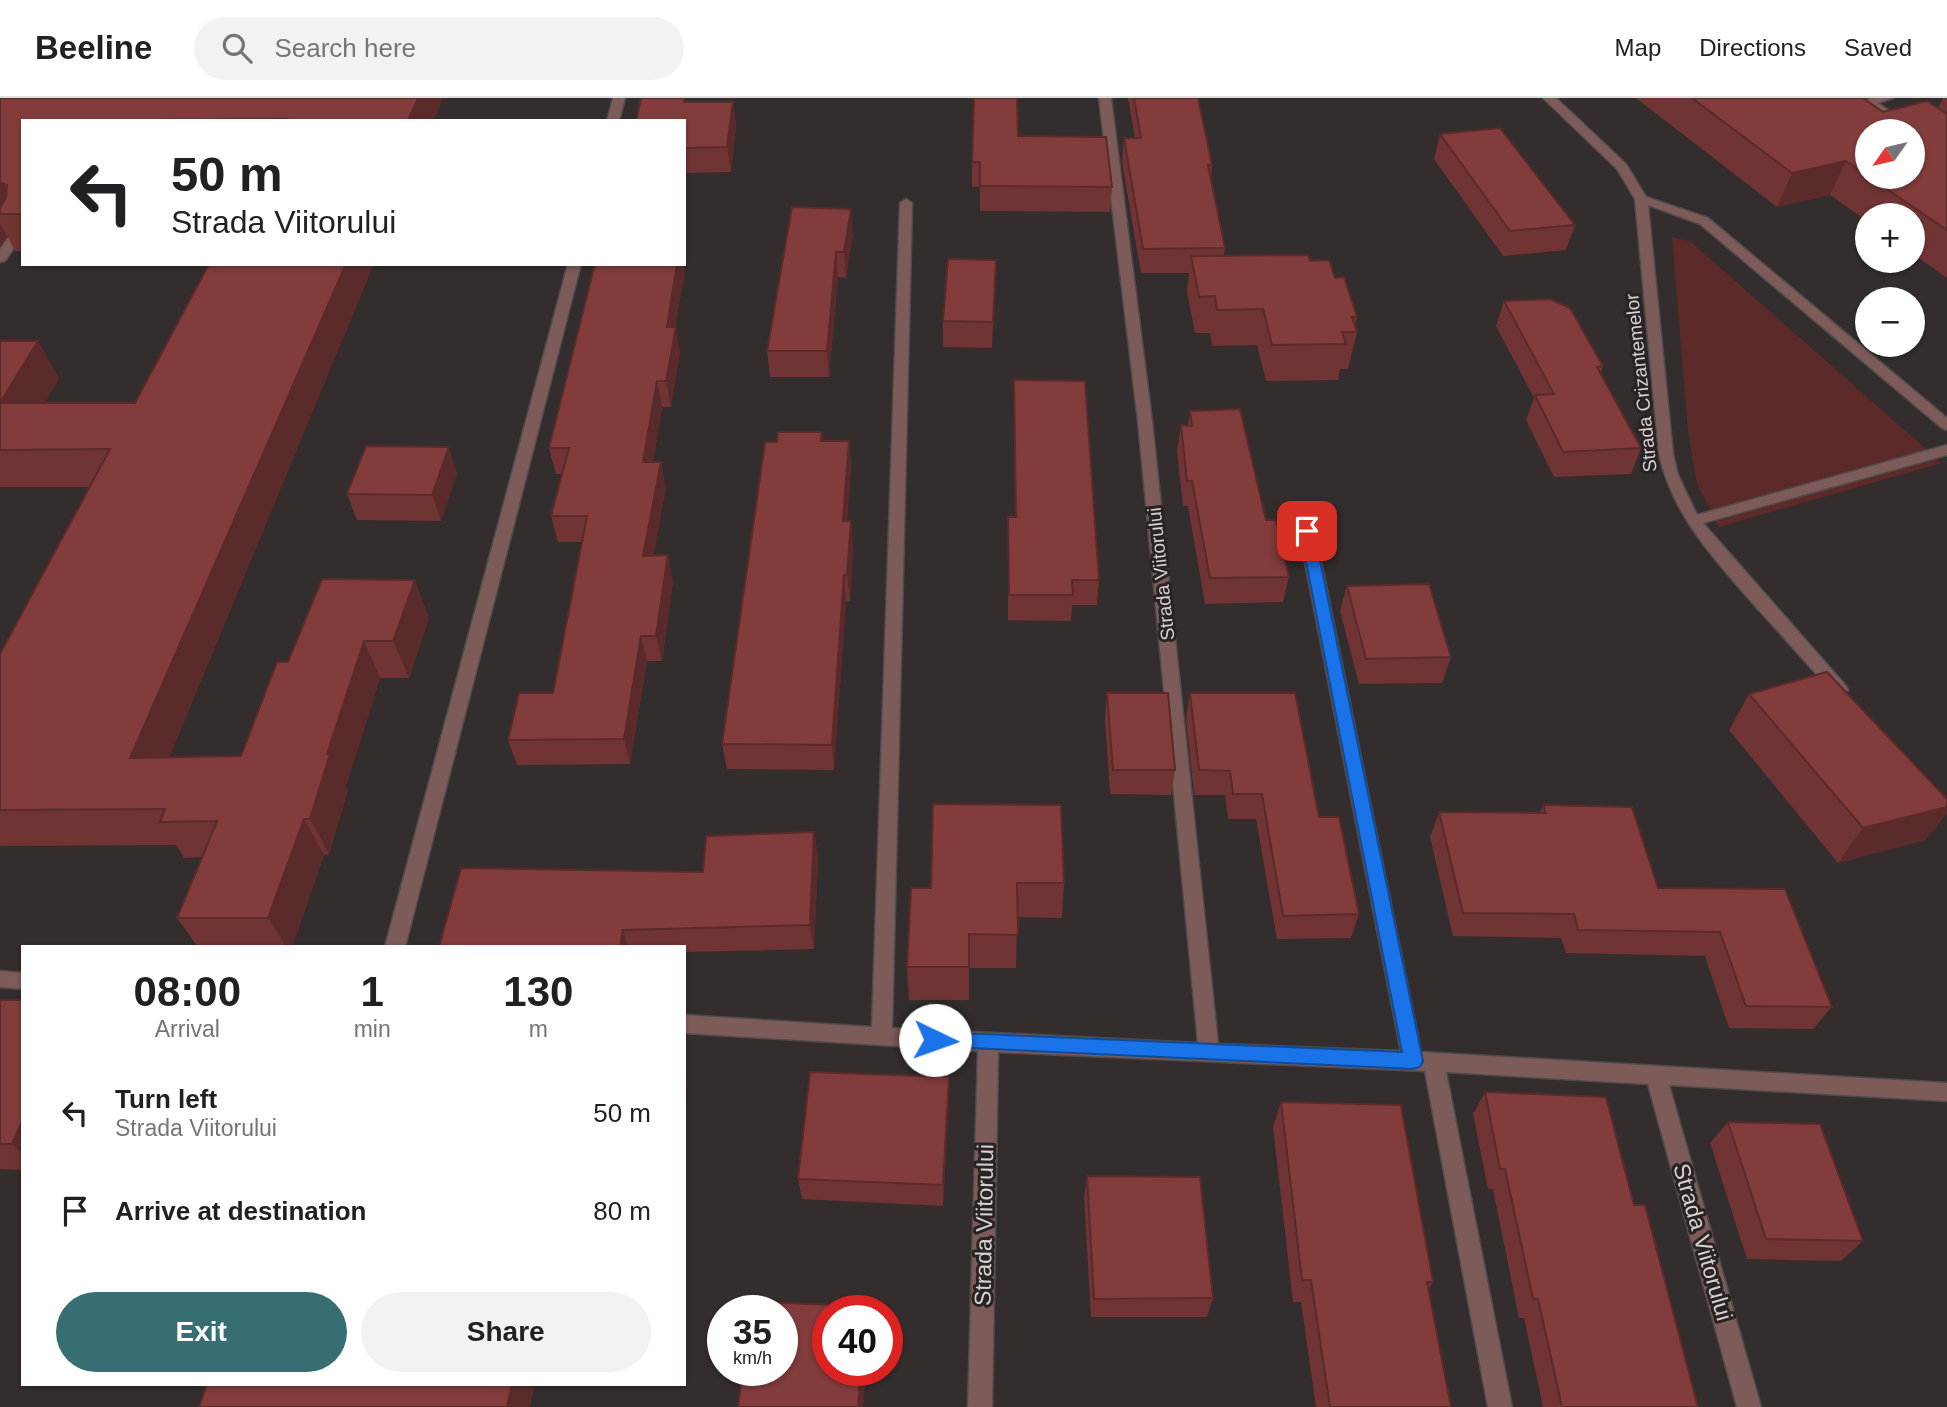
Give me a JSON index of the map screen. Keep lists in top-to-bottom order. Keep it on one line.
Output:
{"streets":{"street":["Strada Crizantemelor","Strada Viitorului"]},"north":"bottom left","page":{"header":"Beeline","search":"Search here","nav":["Map","Directions","Saved"],"map_buttons":["+","−"],"turn":["50 m","Strada Viitorului"],"eta":["08:00","Arrival","1","min","130","m"],"list":[{"name":"Turn left","note":"Strada Viitorului","value":"50 m"},{"name":"Arrive at destination","value":"80 m"}],"buttons":["Exit","Share"],"speed":"35 km/h","limit":"40"}}
